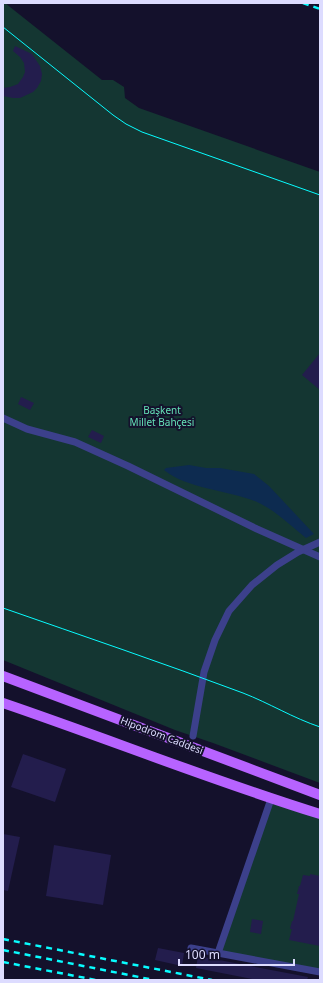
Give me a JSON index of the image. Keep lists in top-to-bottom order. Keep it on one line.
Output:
{"streets":{"main road":["Hipodrom Caddesi"]},"parks":["Başkent Millet Bahçesi"],"scale_bar":"100 m"}
